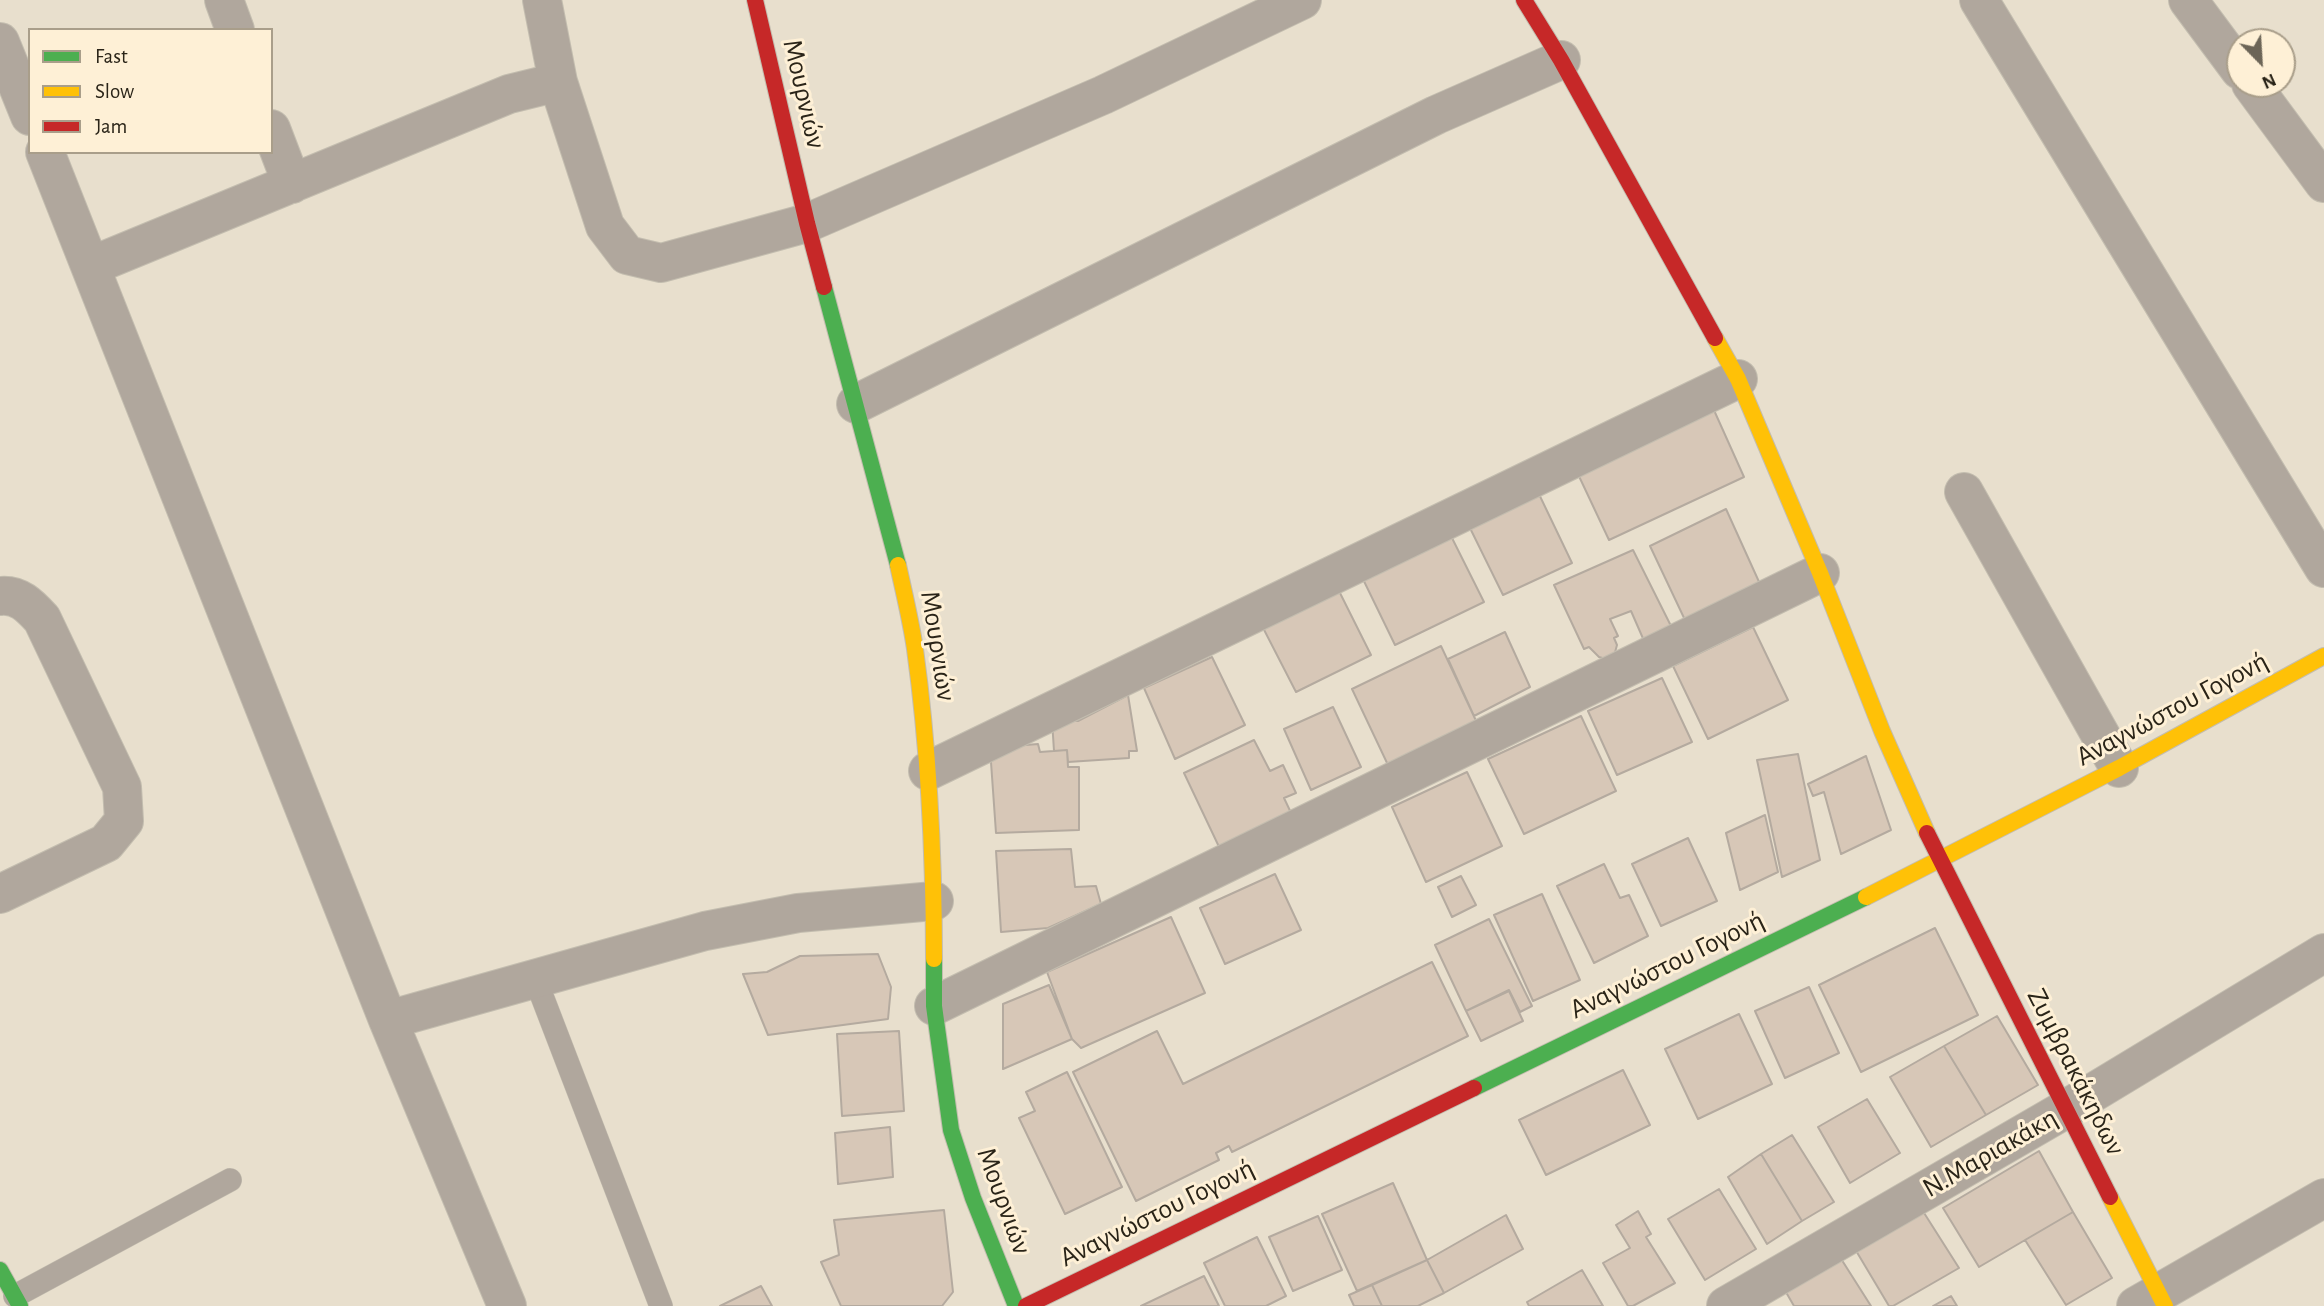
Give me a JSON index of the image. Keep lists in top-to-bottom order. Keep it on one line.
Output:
{"streets":{"main road":["Μουρνιών","Αναγνώστου Γογονή","Ζυμβρακάκηδων"],"street":["Ν.Μαριακάκη"]},"crossings":[["Αναγνώστου Γογονή","Ζυμβρακάκηδων"],["Ζυμβρακάκηδων","Ν.Μαριακάκη"]],"legend":["Fast","Slow","Jam"],"north":"bottom right"}
